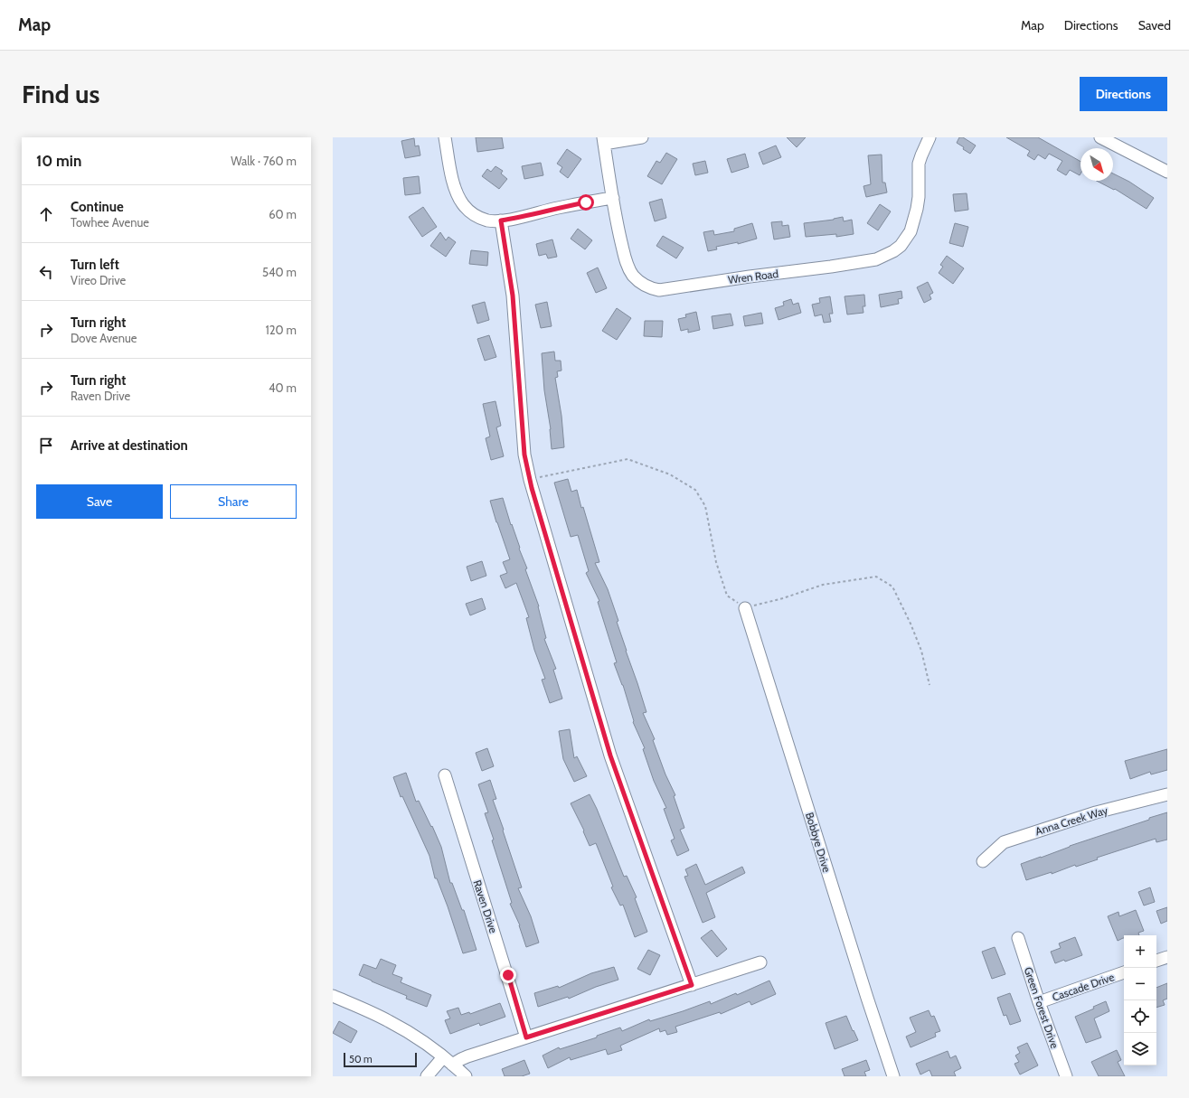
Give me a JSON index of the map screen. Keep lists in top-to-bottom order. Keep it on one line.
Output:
{"streets":{"street":["Wren Road","Anna Creek Way","Bobbye Drive","Raven Drive","Cascade Drive","Green Forest Drive"]},"crossings":[["Cascade Drive","Green Forest Drive"]],"scale_bar":"50 m","north":"bottom right","page":{"header":"Map","nav":["Map","Directions","Saved"],"buttons":["Directions",["Save","Share"]],"title":"Find us","heading":["10 min","Walk · 760 m"],"list":[["Continue","Towhee Avenue","60 m"],["Turn left","Vireo Drive","540 m"],["Turn right","Dove Avenue","120 m"],["Turn right","Raven Drive","40 m"],"Arrive at destination"],"map_buttons":["+","−"],"scale":"50 m"}}
